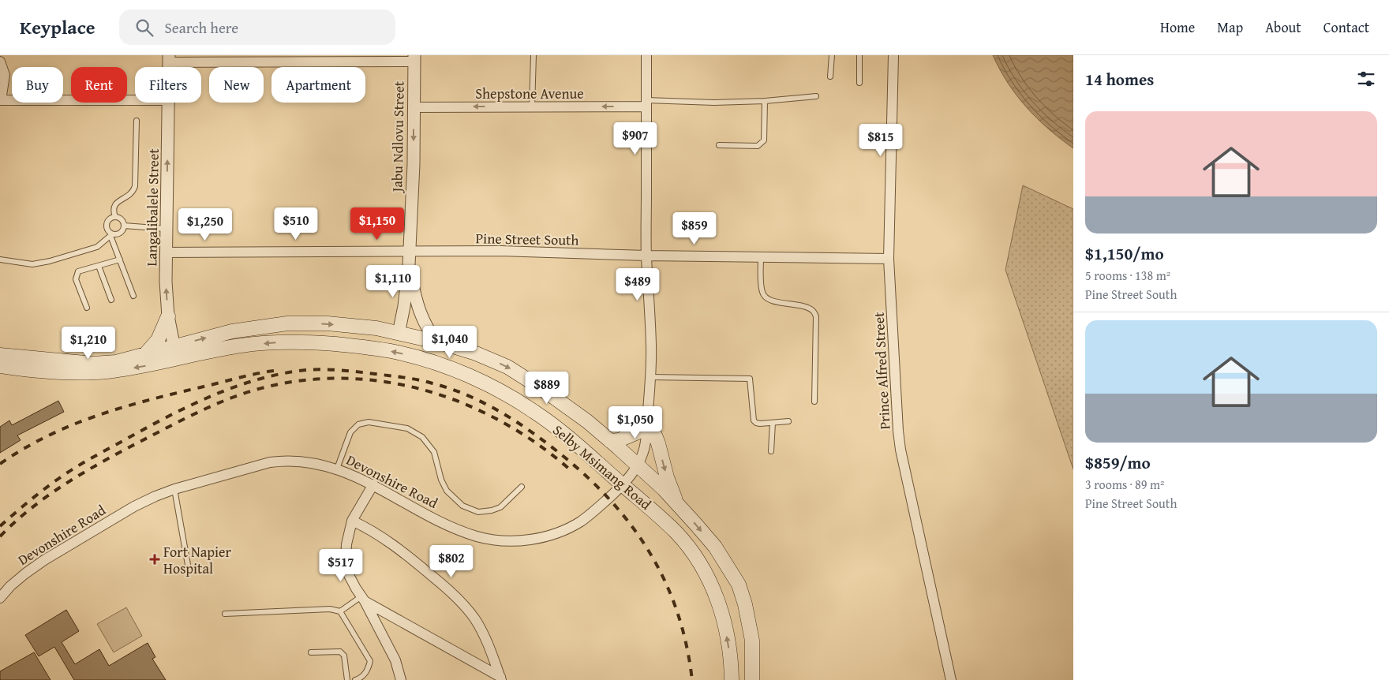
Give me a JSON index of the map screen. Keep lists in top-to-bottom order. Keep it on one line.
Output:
{"streets":{"main road":["Selby Msimang Road"],"street":["Shepstone Avenue","Jabu Ndlovu Street","Langalibalele Street","Pine Street South","Prince Alfred Street","Devonshire Road"]},"crossings":[["Shepstone Avenue","Jabu Ndlovu Street"],["Shepstone Avenue","Devonshire Road"],["Jabu Ndlovu Street","Pine Street South"],["Jabu Ndlovu Street","Selby Msimang Road"],["Langalibalele Street","Pine Street South"],["Langalibalele Street","Selby Msimang Road"],["Pine Street South","Prince Alfred Street"],["Pine Street South","Devonshire Road"],["Selby Msimang Road","Devonshire Road"]],"one_way":["Shepstone Avenue","Jabu Ndlovu Street","Langalibalele Street"],"places":{"health":["Fort Napier Hospital"]},"page":{"header":"Keyplace","search":"Search here","nav":["Home","Map","About","Contact"],"heading":"14 homes","chip":["Buy","Rent","Filters","New","Apartment"],"list":[{"name":"$1,150/mo","note":"5 rooms · 138 m² · Pine Street South"},{"name":"$859/mo","note":"3 rooms · 89 m² · Pine Street South"}],"price":["$907","$815","$510","$1,150","$1,250","$859","$1,110","$489","$1,040","$1,210","$889","$1,050","$802","$517"]}}
